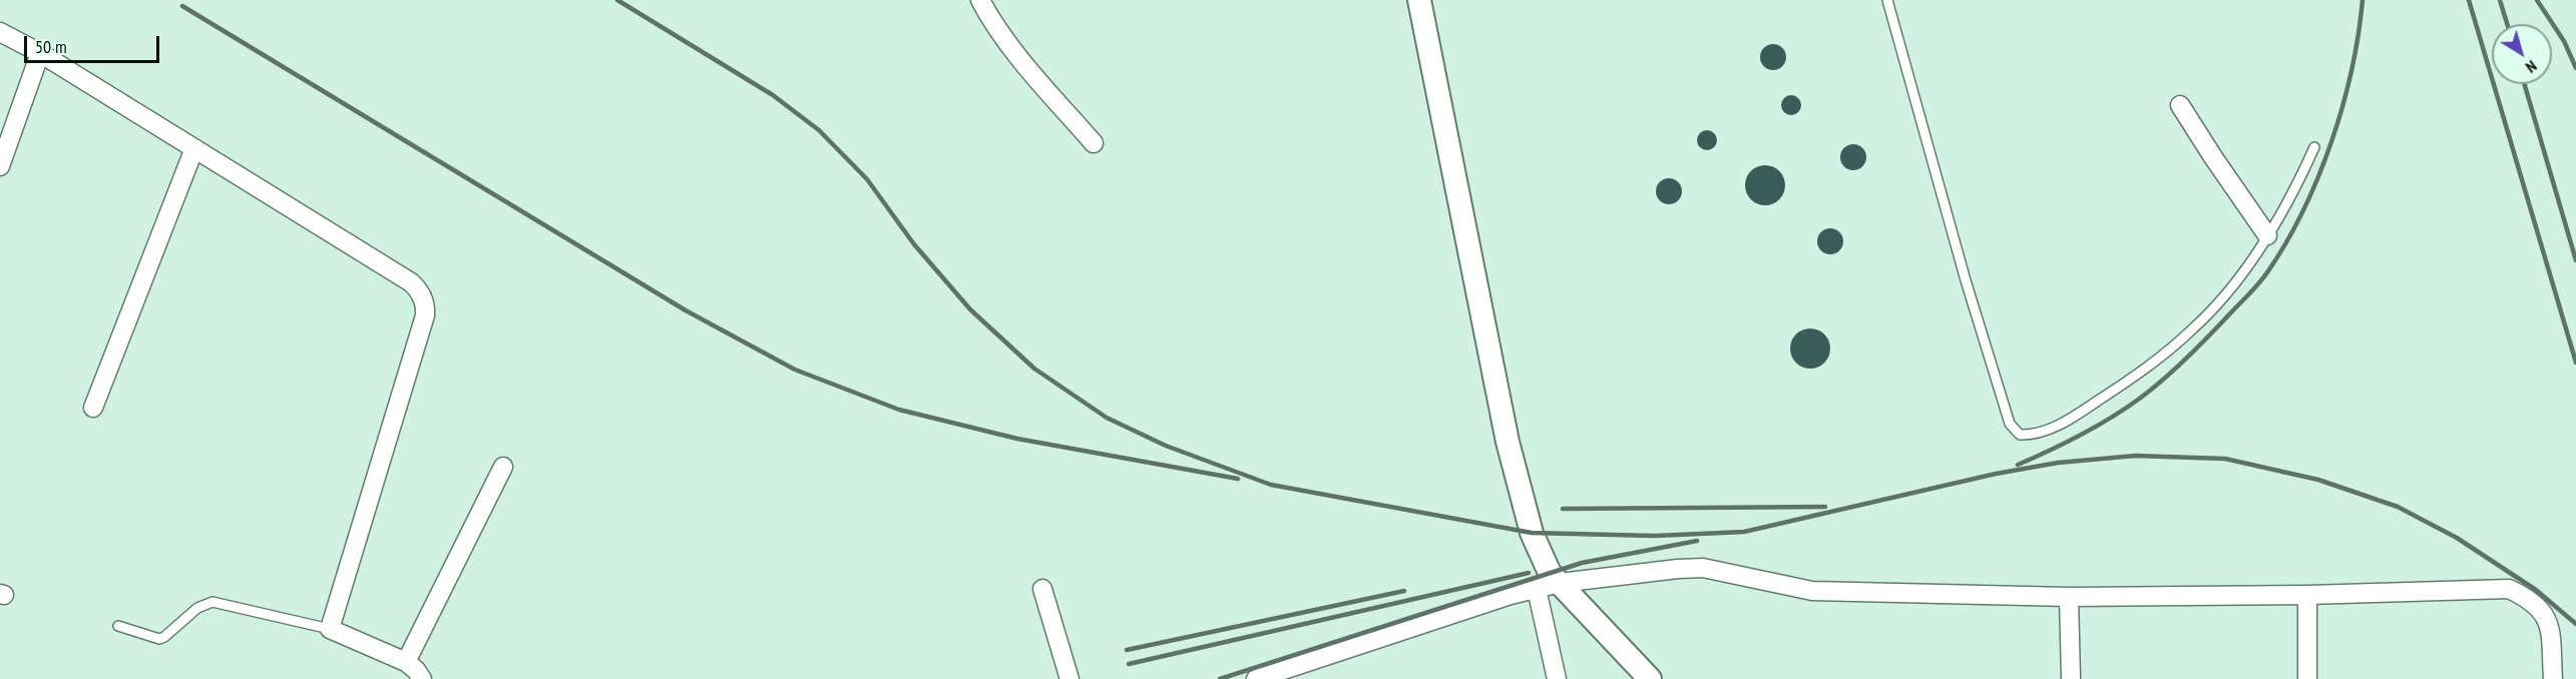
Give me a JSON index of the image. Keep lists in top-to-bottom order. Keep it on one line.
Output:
{"scale_bar":"50 m","north":"bottom right"}
